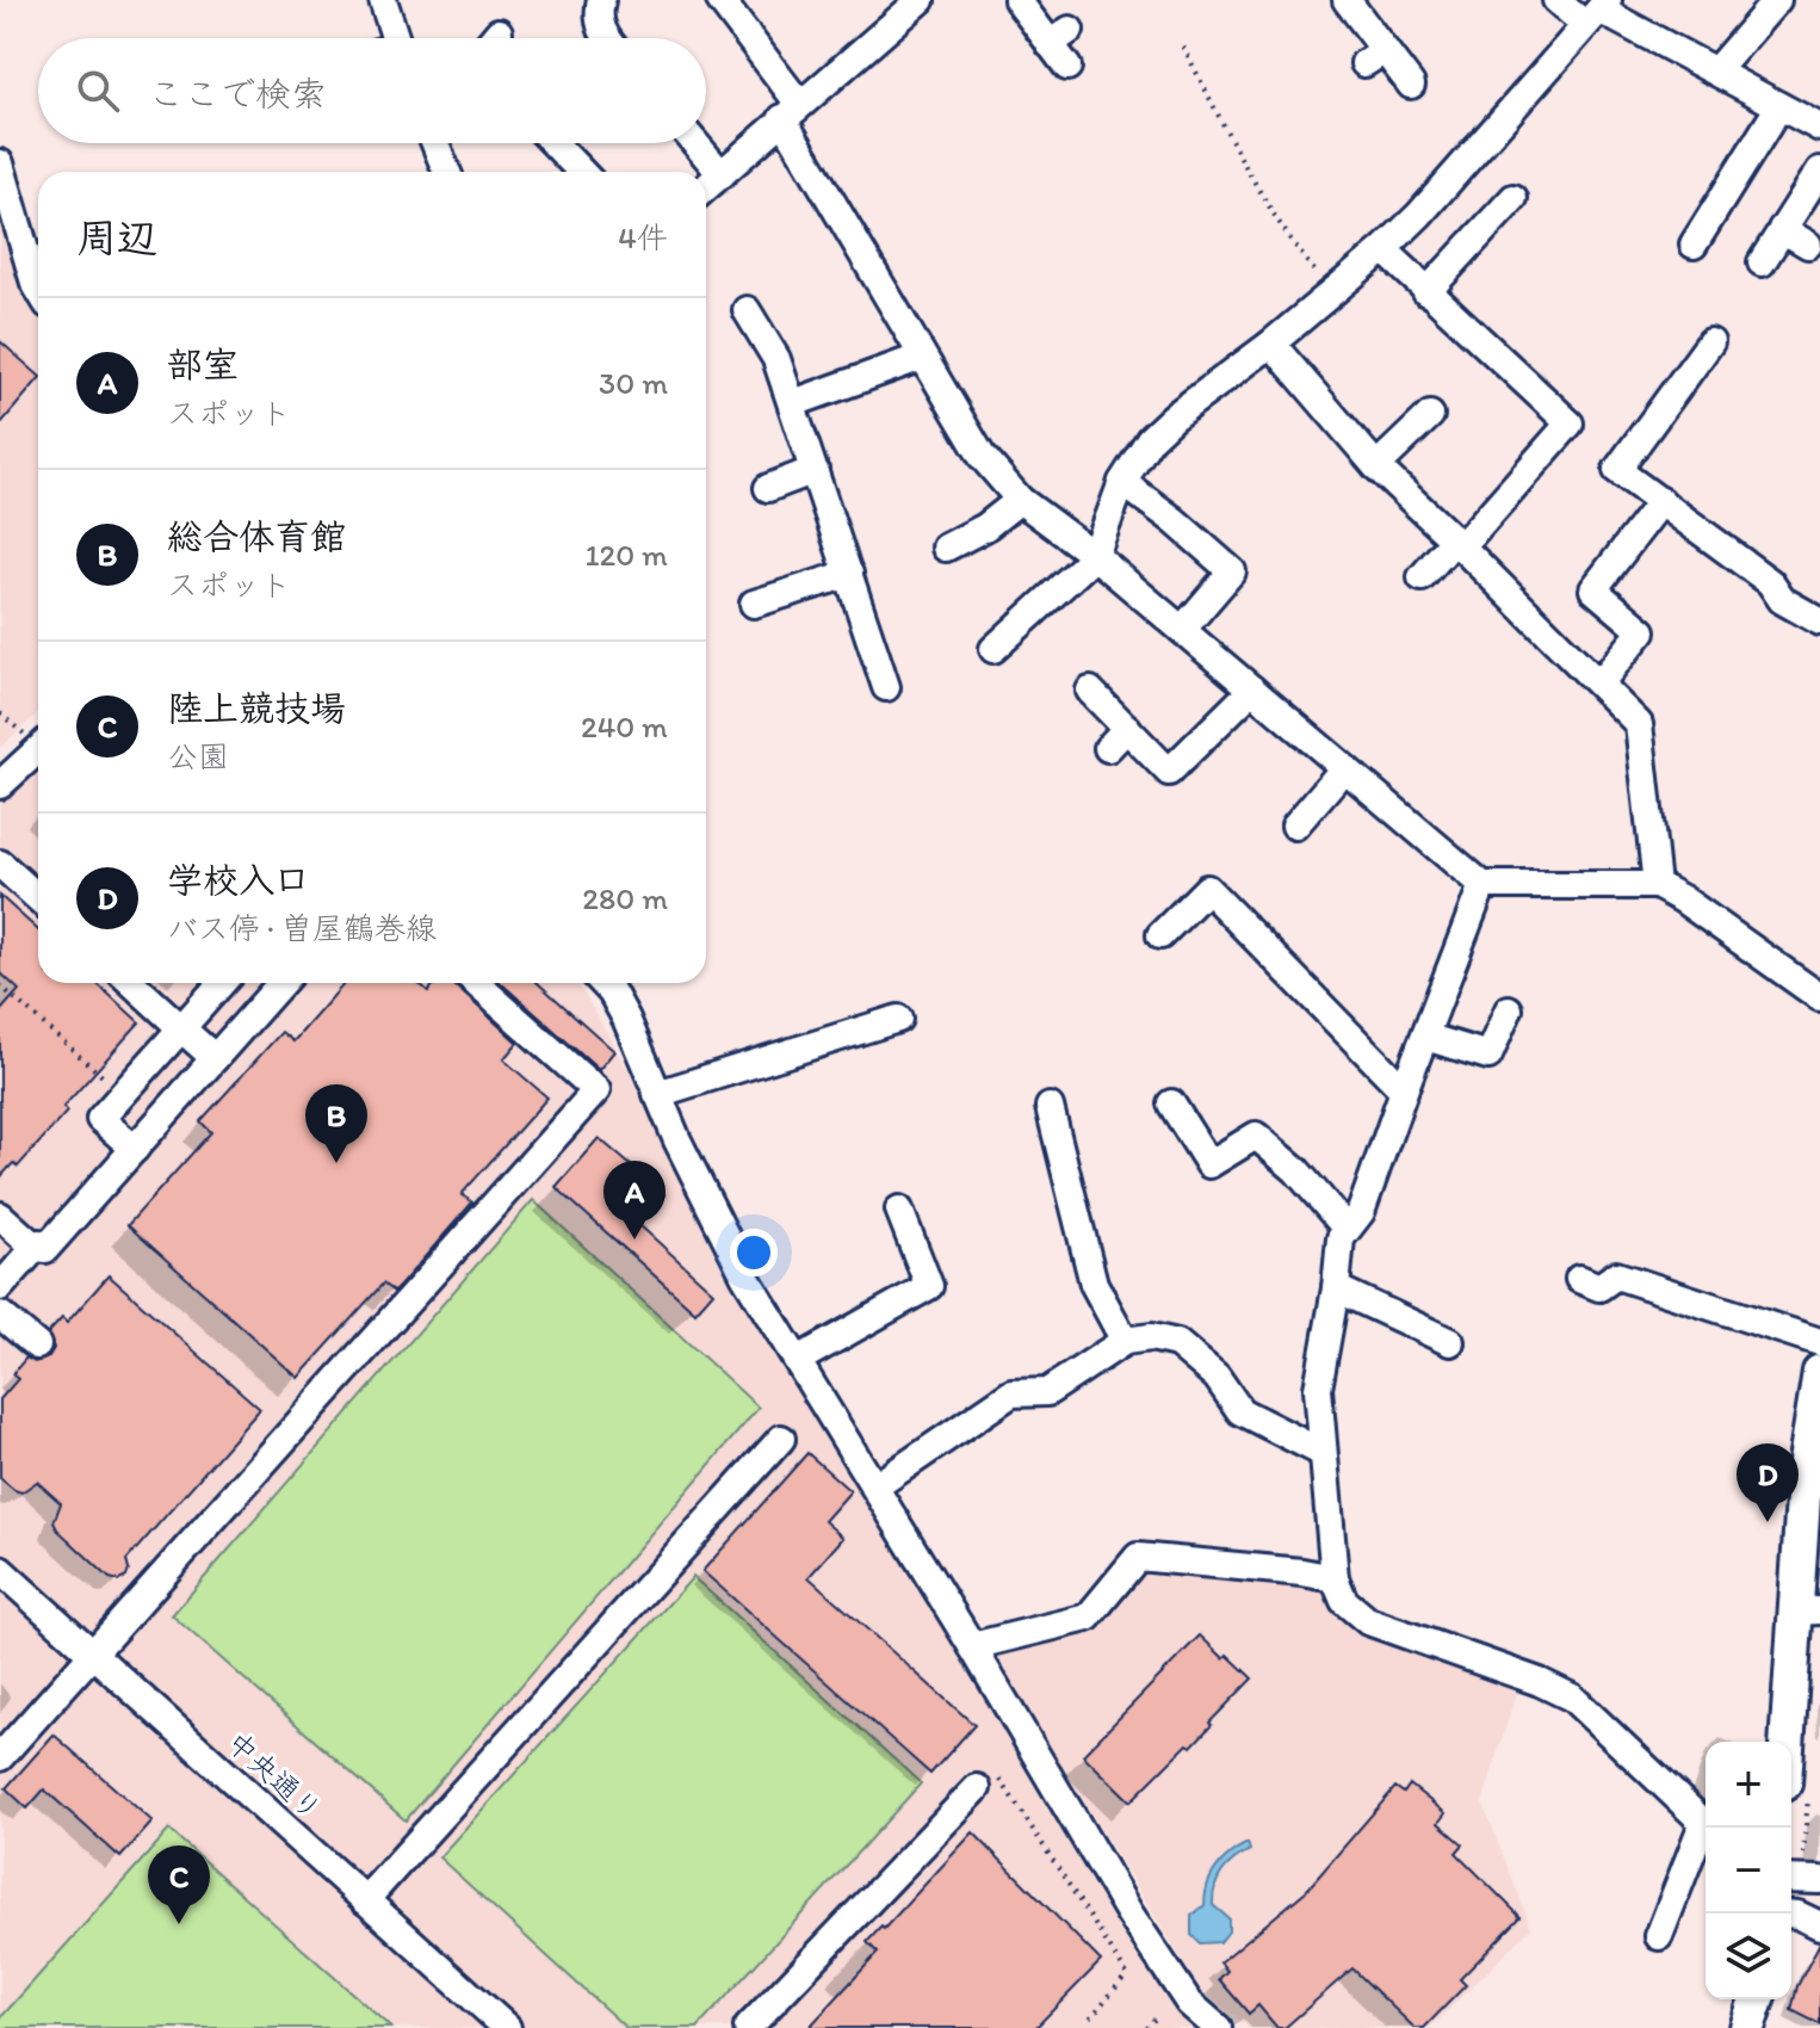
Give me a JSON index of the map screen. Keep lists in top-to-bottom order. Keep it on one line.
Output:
{"streets":{"street":["中央通り"]},"page":{"search":"ここで検索","heading":["周辺","4件"],"list":[{"mark":"A","name":"部室","note":"スポット","value":"30 m"},{"mark":"B","name":"総合体育館","note":"スポット","value":"120 m"},{"mark":"C","name":"陸上競技場","note":"公園","value":"240 m"},{"mark":"D","name":"学校入口","note":"バス停 · 曽屋鶴巻線","value":"280 m"}],"pins":["B","A","D","C"],"map_buttons":["+","−"]}}
